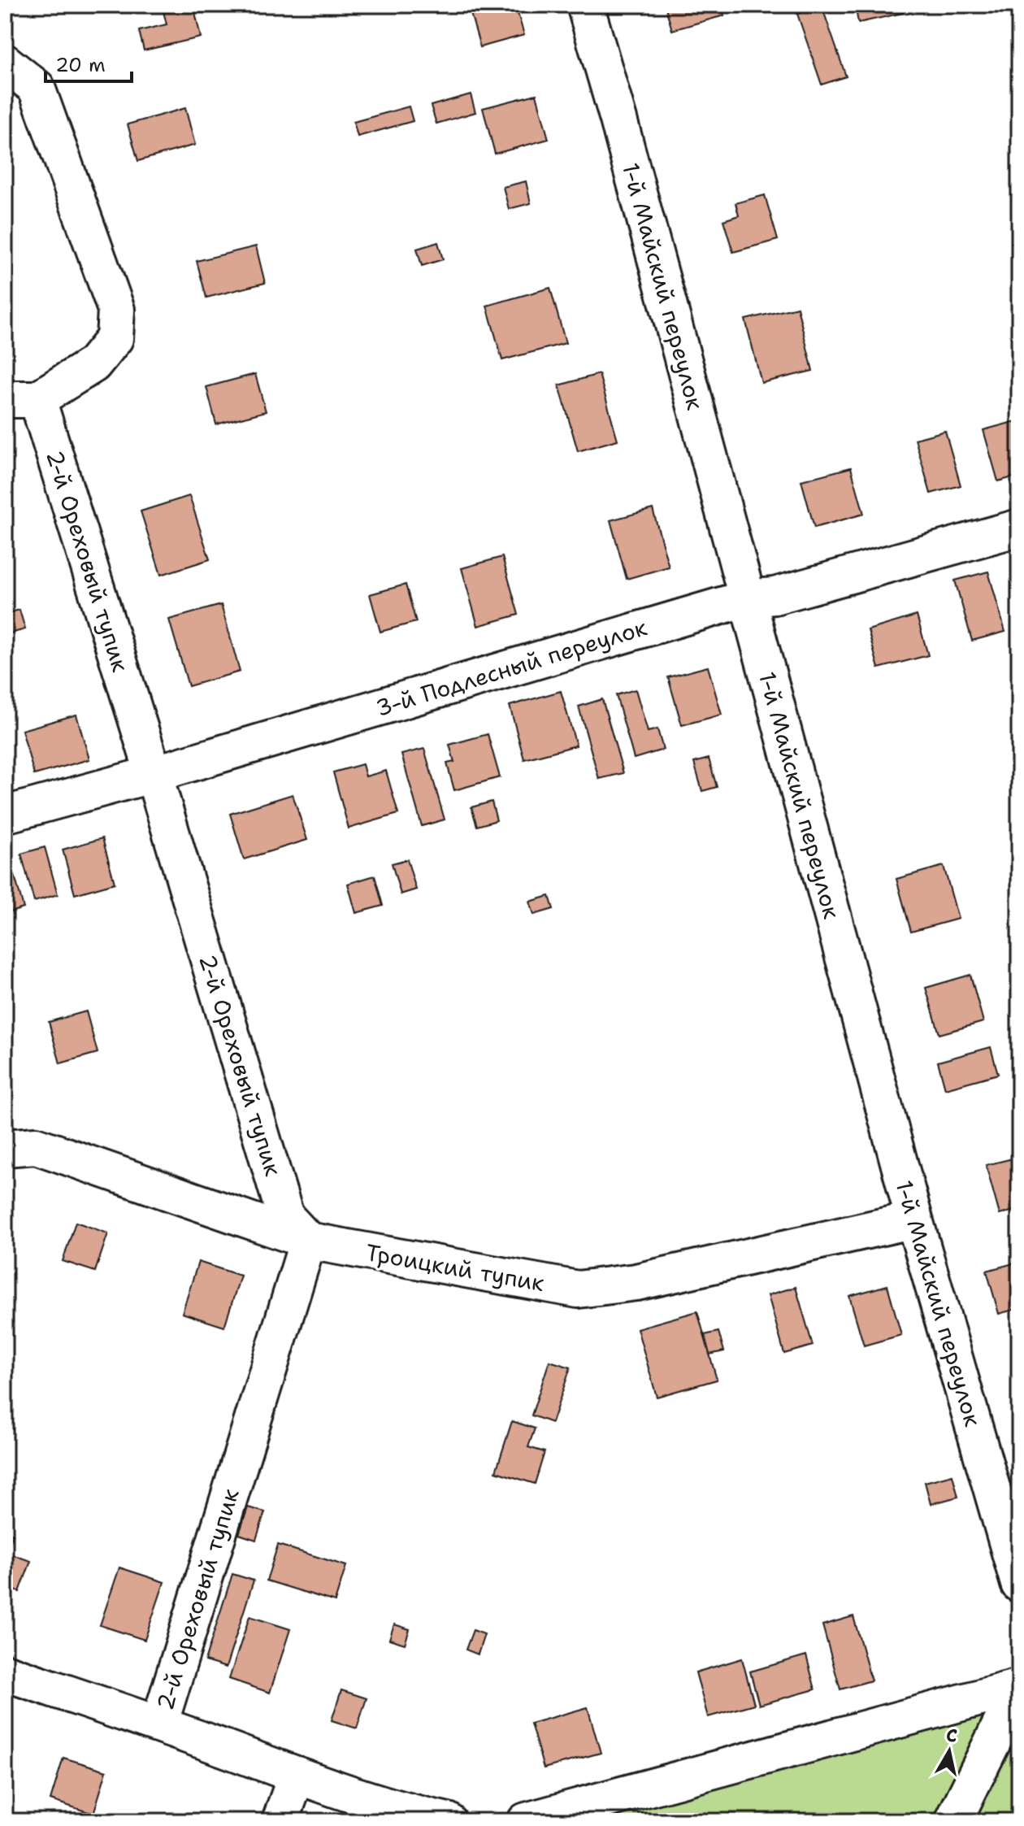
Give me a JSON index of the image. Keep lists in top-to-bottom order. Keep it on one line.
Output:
{"streets":{"street":["1-й Майский переулок","2-й Ореховый тупик","3-й Подлесный переулок","Троицкий тупик"]},"crossings":[["1-й Майский переулок","3-й Подлесный переулок"],["1-й Майский переулок","Троицкий тупик"],["2-й Ореховый тупик","3-й Подлесный переулок"],["2-й Ореховый тупик","Троицкий тупик"]],"scale_bar":"20 m","north":"top"}
